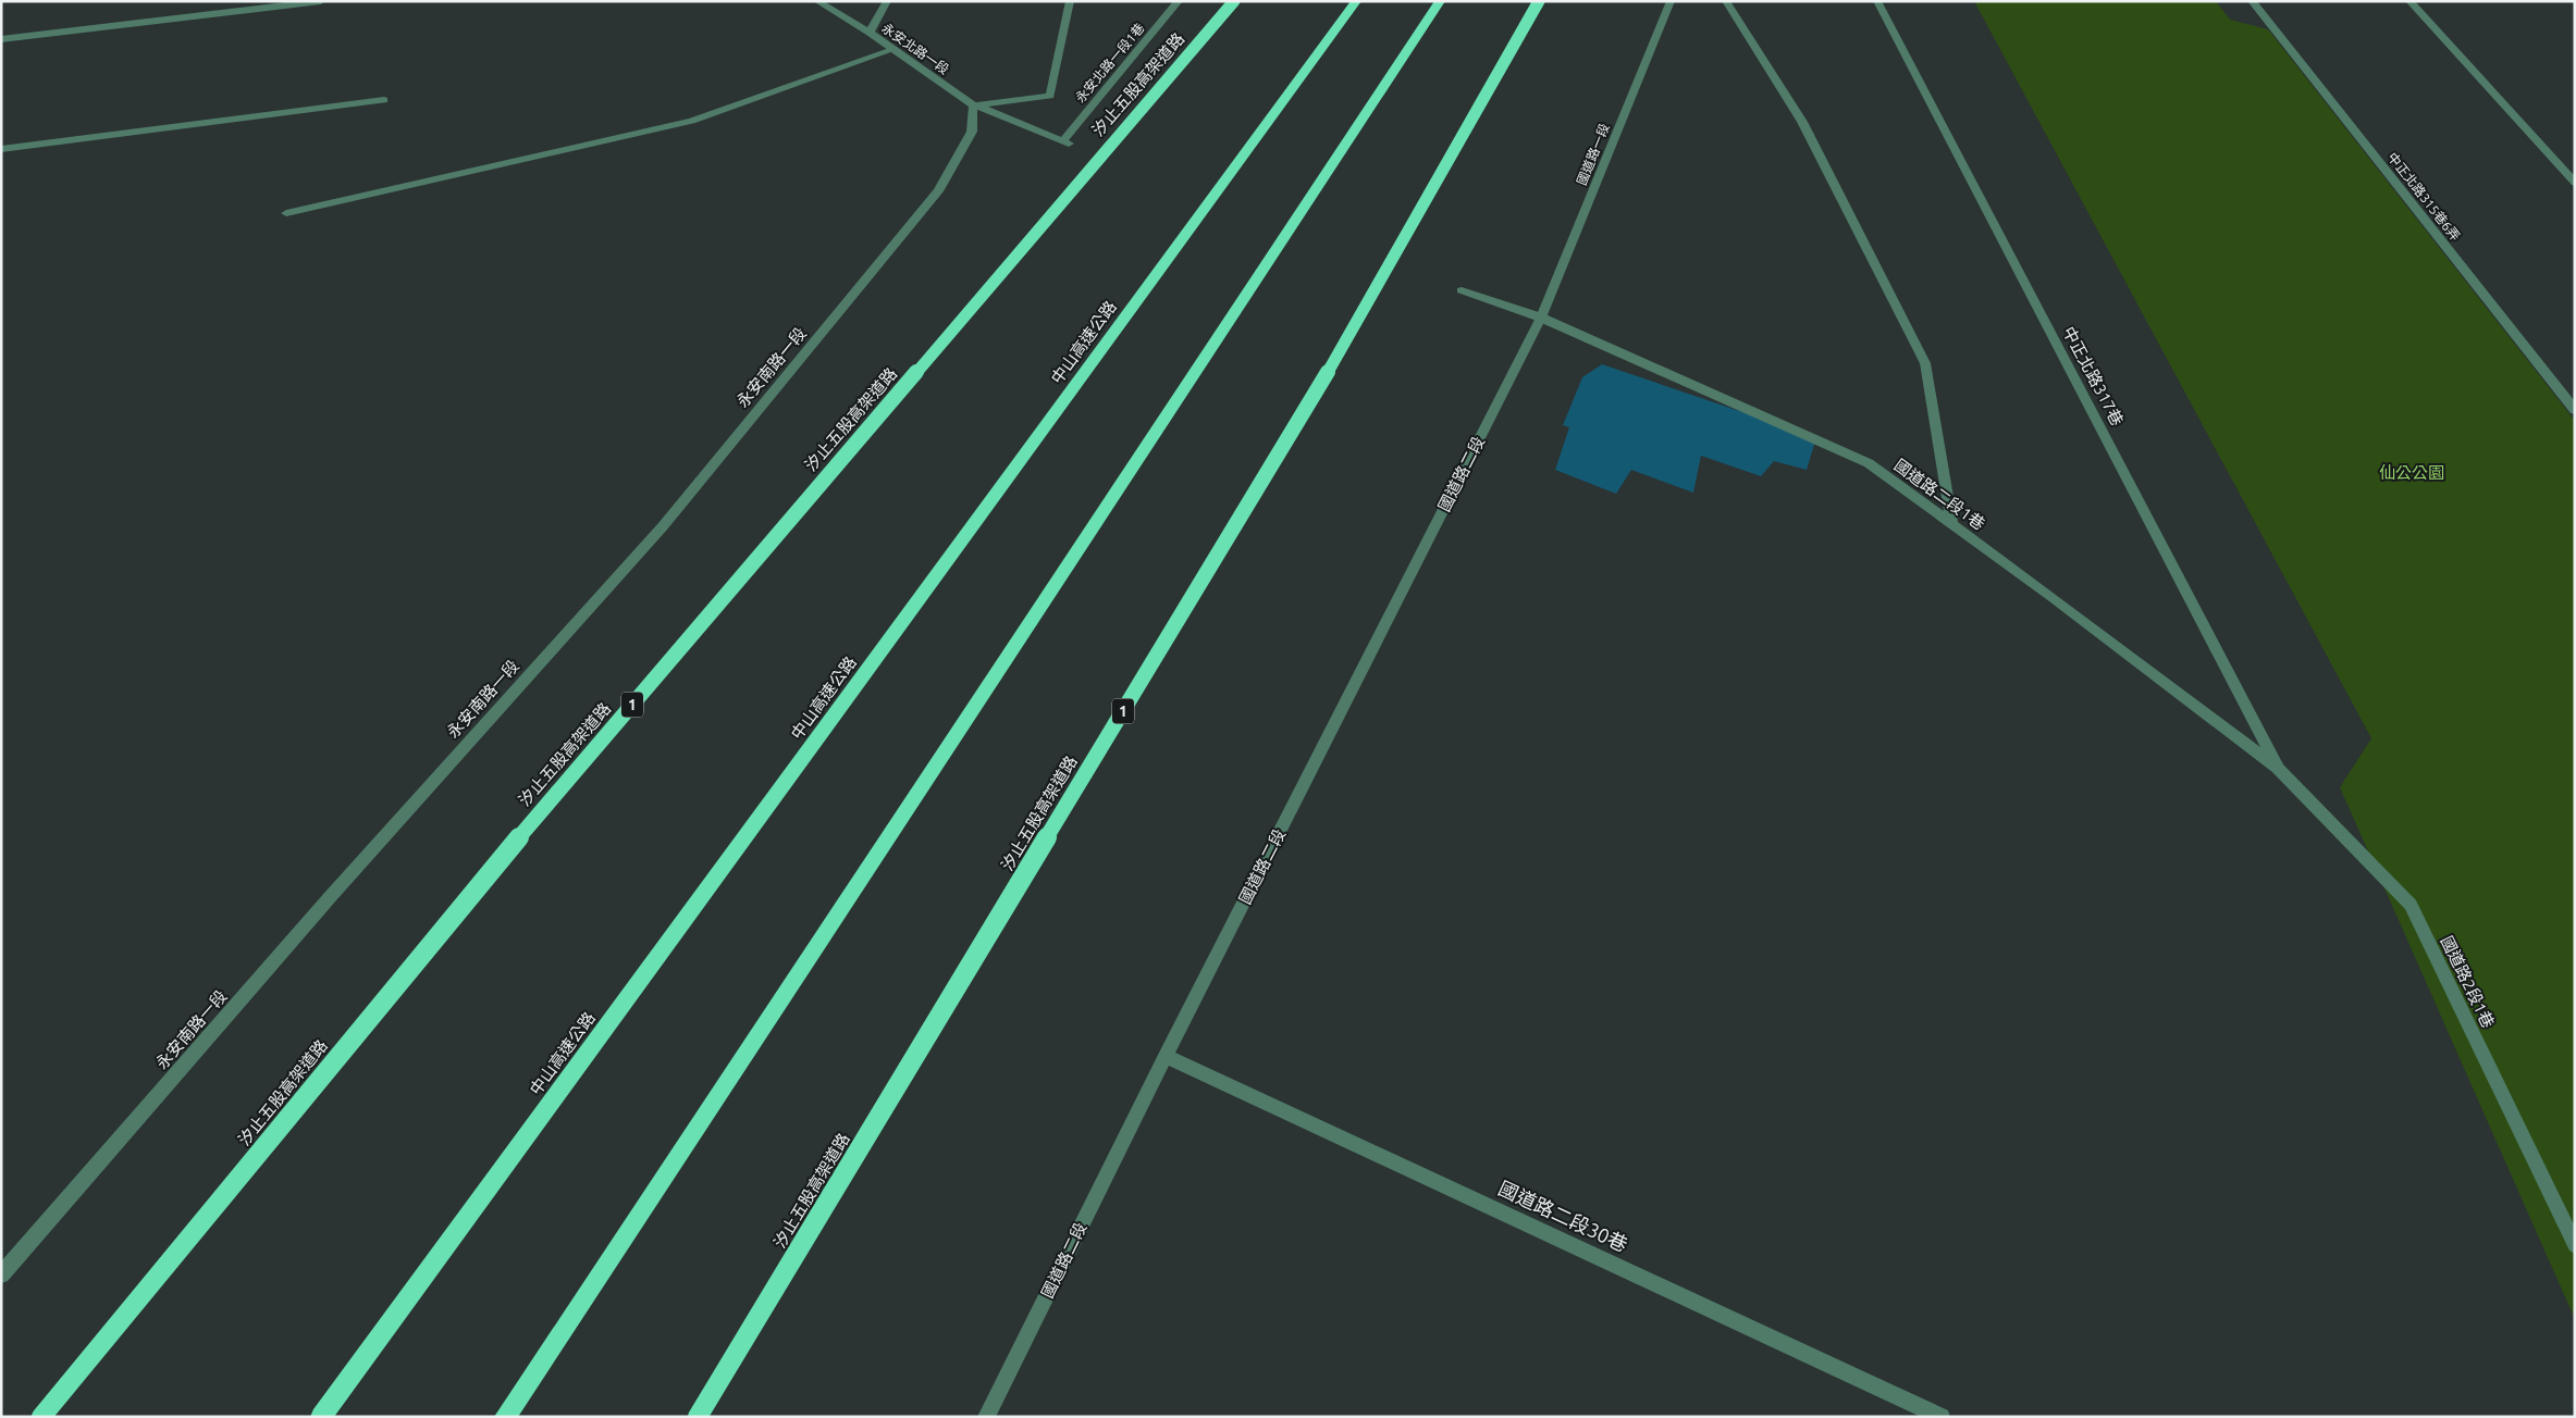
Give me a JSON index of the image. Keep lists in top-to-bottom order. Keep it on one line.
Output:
{"streets":{"highway":["汐止五股高架道路","中山高速公路","1"],"street":["永安北路一段","永安北路一段1巷","國道路一段","中正北路315巷6弄","永安南路一段","中正北路317巷","國道路二段","國道路二段1巷","國道路2段1巷","國道路二段30巷"]},"crossings":[["永安北路一段","永安北路一段1巷"],["永安北路一段","永安南路一段"],["國道路一段","國道路二段"],["國道路一段","國道路二段1巷"],["中正北路317巷","國道路二段1巷"],["中正北路317巷","國道路2段1巷"],["國道路二段","國道路二段1巷"],["國道路二段","國道路二段30巷"],["國道路二段1巷","國道路2段1巷"]],"parks":["仙公公園"]}
